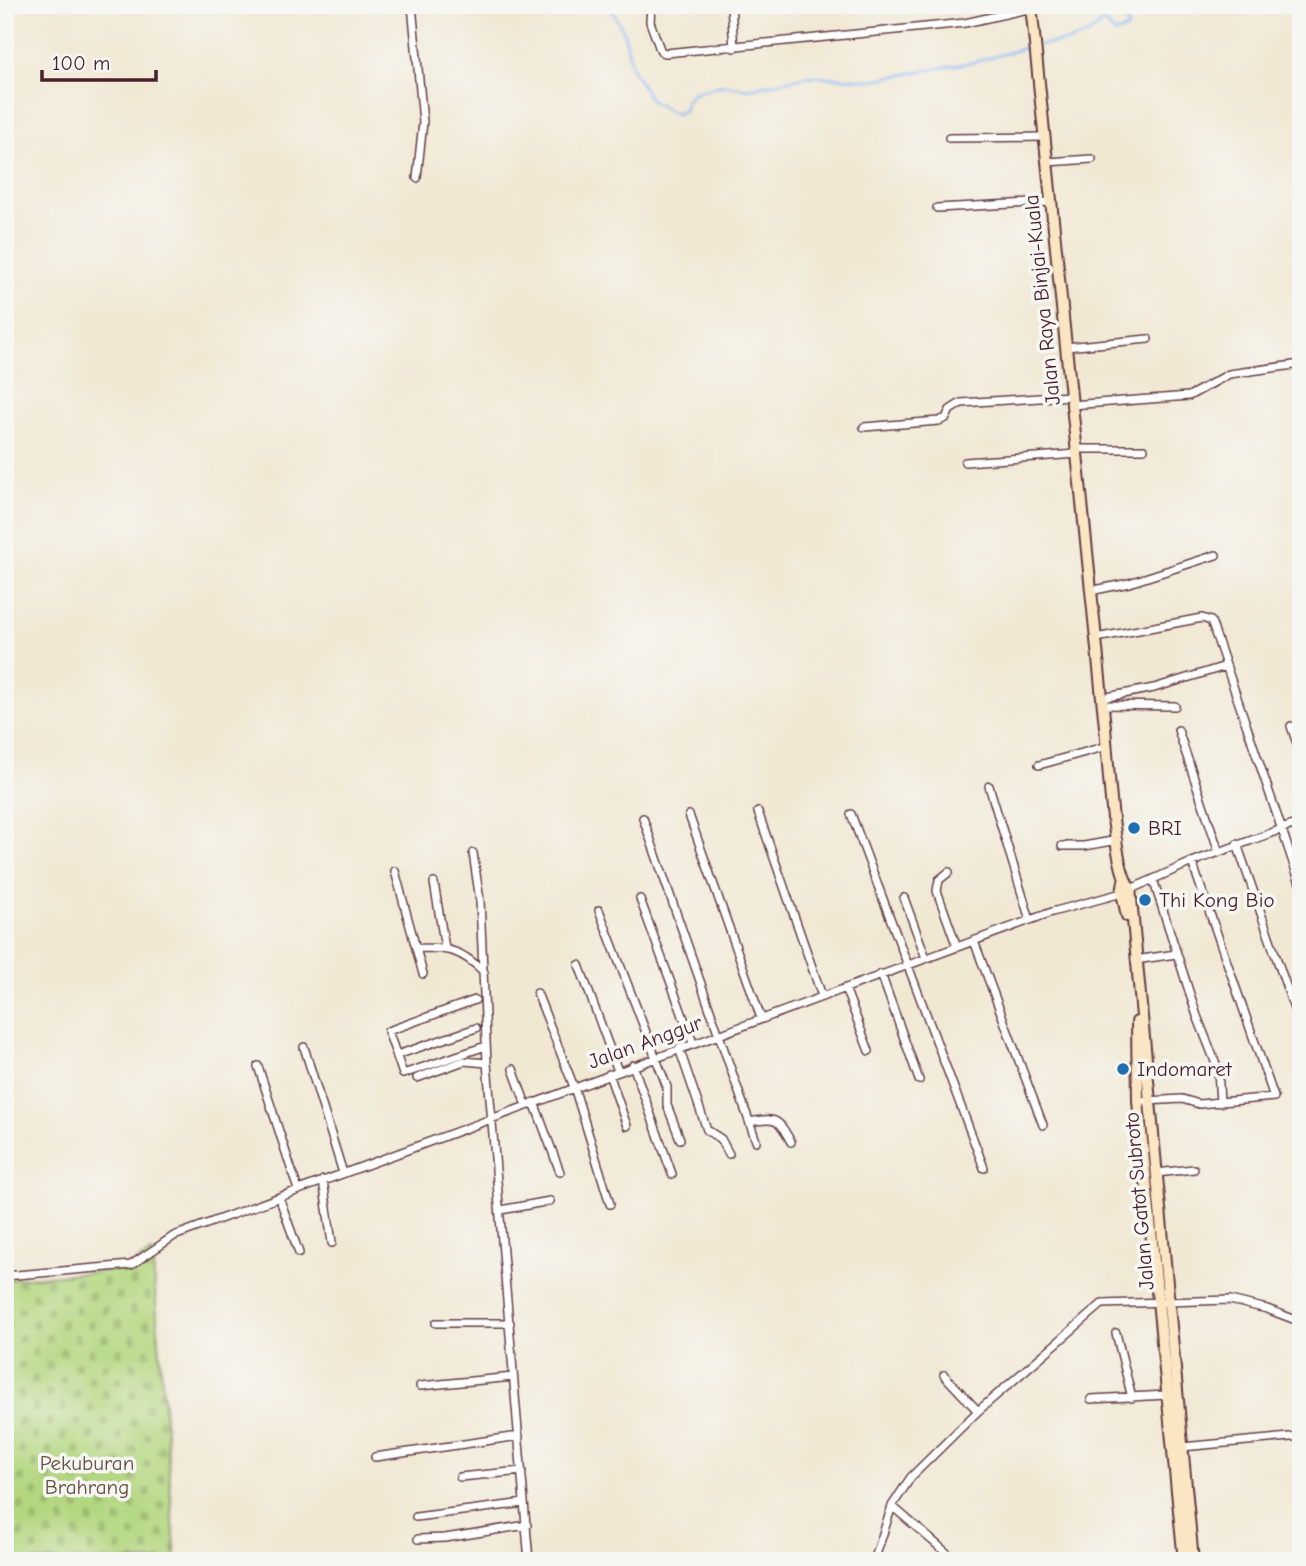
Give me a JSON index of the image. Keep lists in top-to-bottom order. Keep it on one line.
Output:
{"streets":{"main road":["Jalan Raya Binjai-Kuala","Jalan Gatot Subroto"],"street":["Jalan Anggur"]},"crossings":[["Jalan Raya Binjai-Kuala","Jalan Gatot Subroto"],["Jalan Anggur","Jalan Gatot Subroto"]],"parks":["Pekuburan Brahrang"],"places":["BRI","Thi Kong Bio","Indomaret"],"scale_bar":"100 m"}
